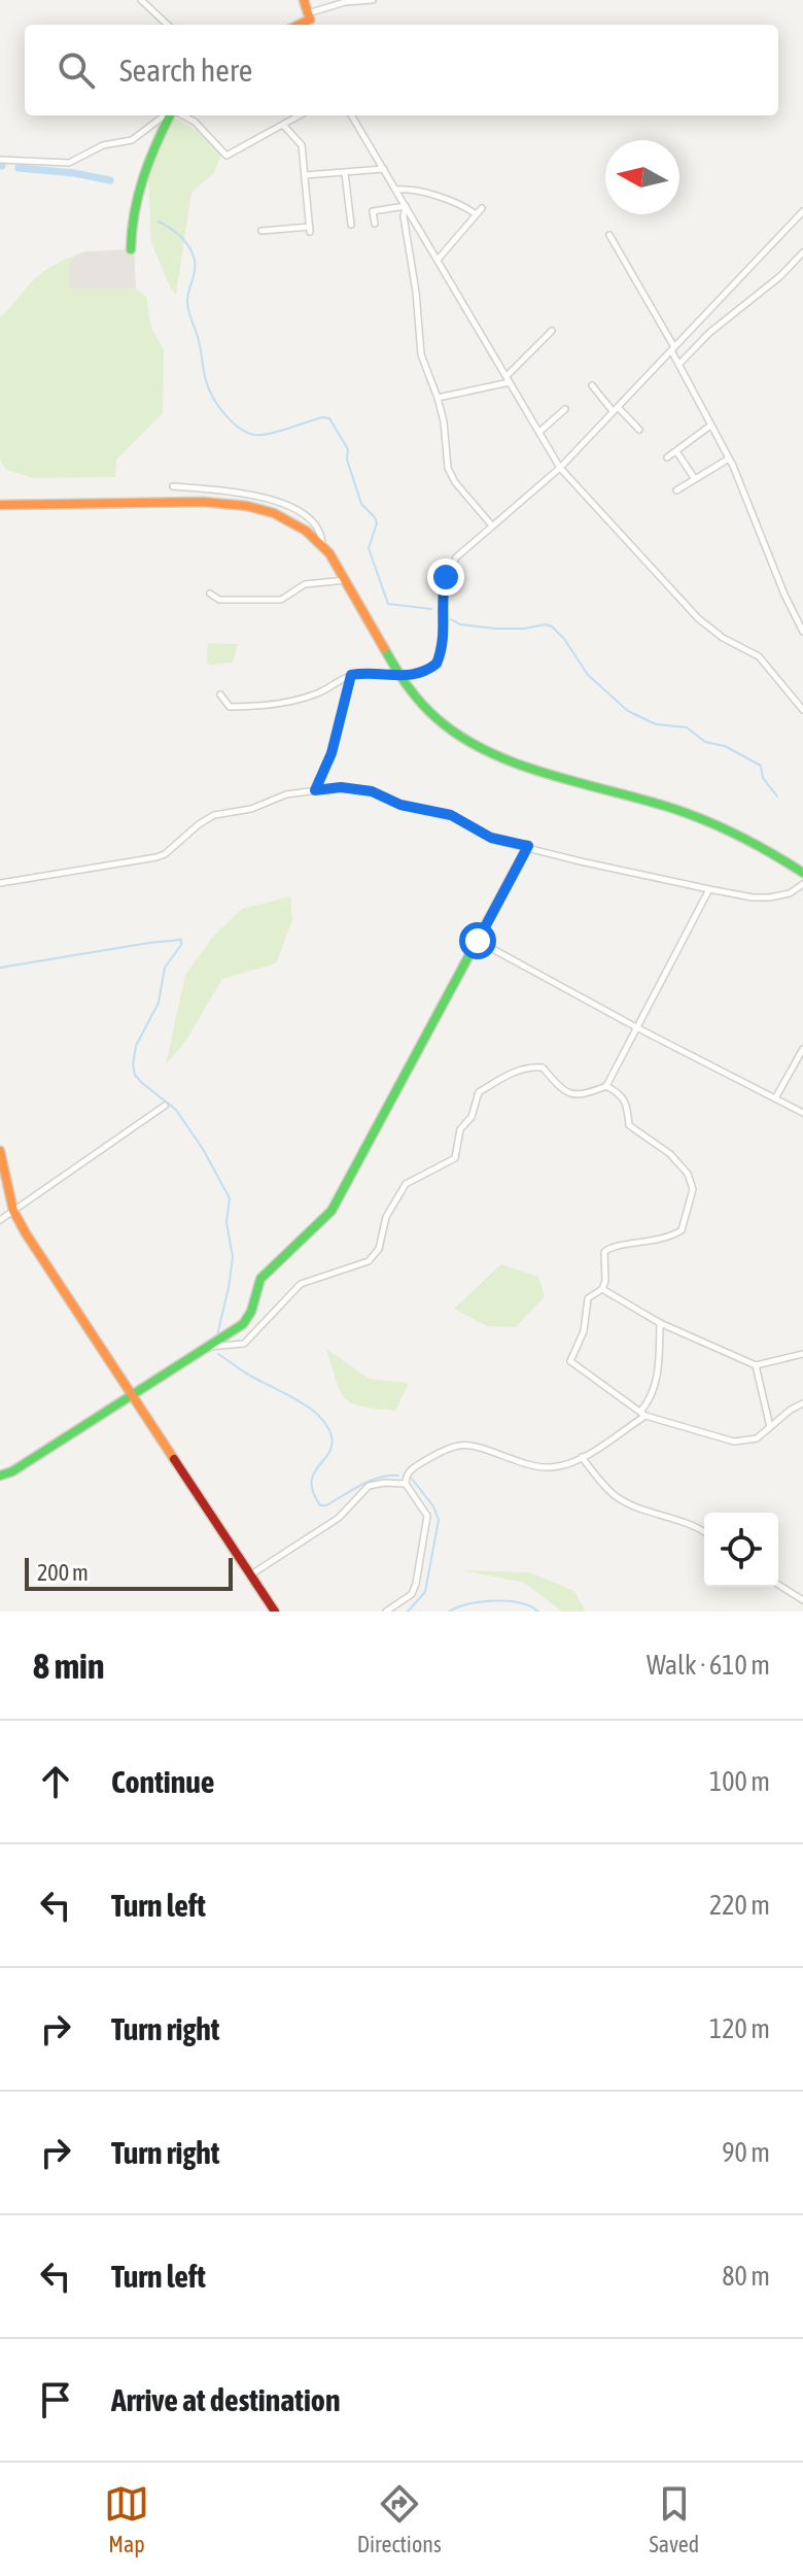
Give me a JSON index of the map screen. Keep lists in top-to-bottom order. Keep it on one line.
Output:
{"scale_bar":"200 m","north":"left","page":{"search":"Search here","scale":"200 m","heading":["8 min","Walk · 610 m"],"list":[["Continue","100 m"],["Turn left","220 m"],["Turn right","120 m"],["Turn right","90 m"],["Turn left","80 m"],"Arrive at destination"],"nav":["Map","Directions","Saved"]}}
